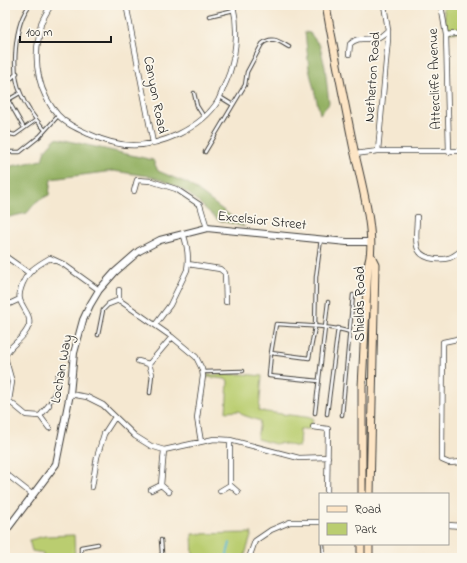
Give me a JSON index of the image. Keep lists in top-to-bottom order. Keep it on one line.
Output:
{"streets":{"main road":["Shields Road"],"street":["Netherton Road","Attercliffe Avenue","Canyon Road","Excelsior Street","Lochan Way"]},"crossings":[["Excelsior Street","Lochan Way"]],"legend":["Road","Park"],"scale_bar":"100 m"}
